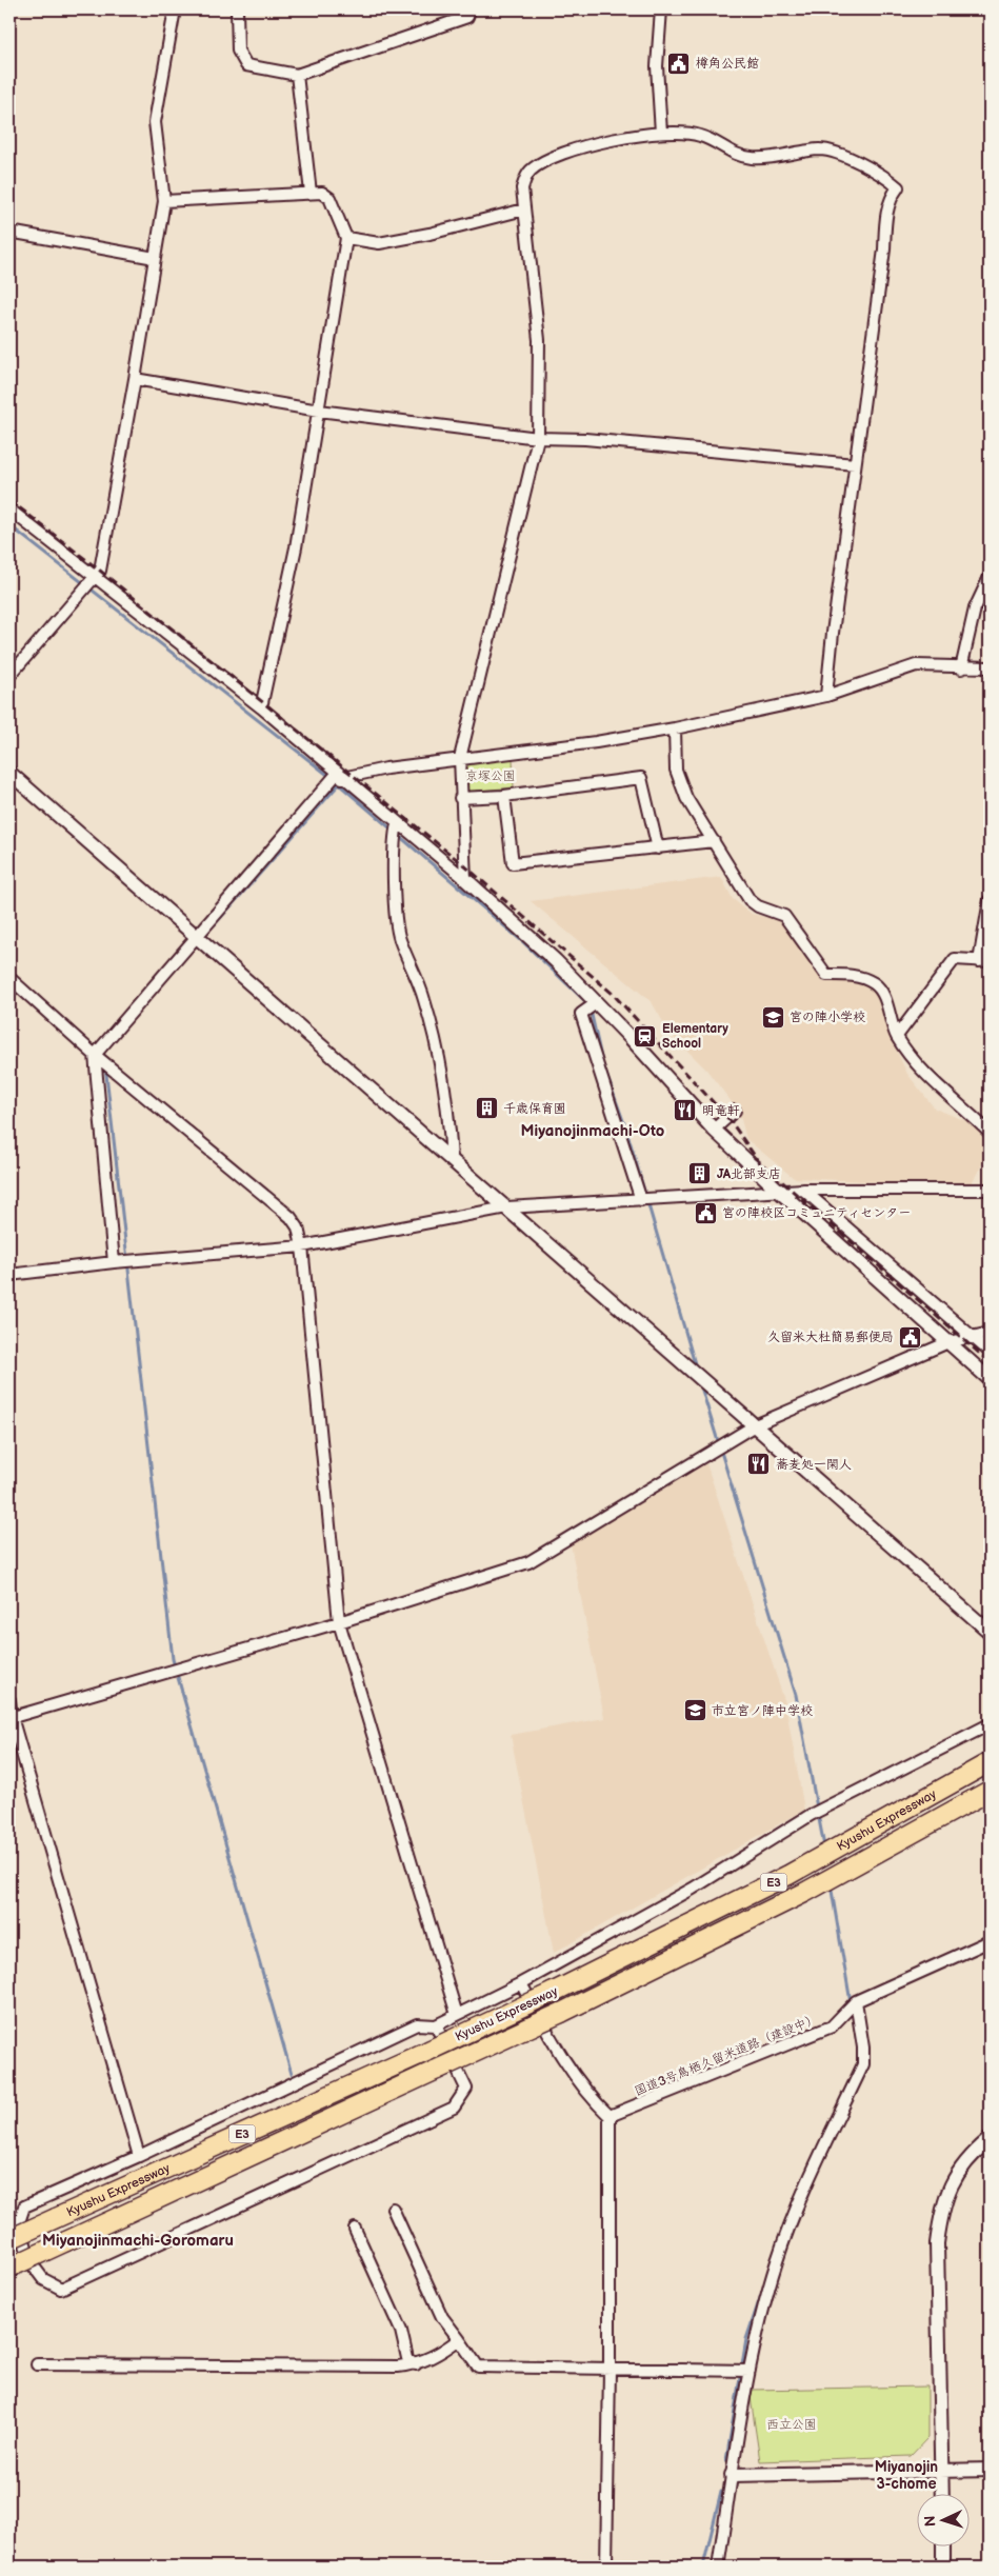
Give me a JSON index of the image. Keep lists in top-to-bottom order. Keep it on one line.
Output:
{"streets":{"highway":["Kyushu Expressway","E3"],"street":["国道3号鳥栖久留米道路（建設中）"]},"districts":["Miyanojinmachi-Oto","Miyanojinmachi-Goromaru","Miyanojin 3-chome"],"parks":["京塚公園","西立公園"],"places":{"public building":["樽角公民館","宮の陣校区コミュニティセンター","久留米大杜簡易郵便局"],"school or university":["宮の陣小学校","市立宮ノ陣中学校"],"station":["Elementary School"],"building":["千歳保育園","JA北部支店"],"restaurant":["明竜軒","蕎麦処一閑人"]},"north":"left"}
